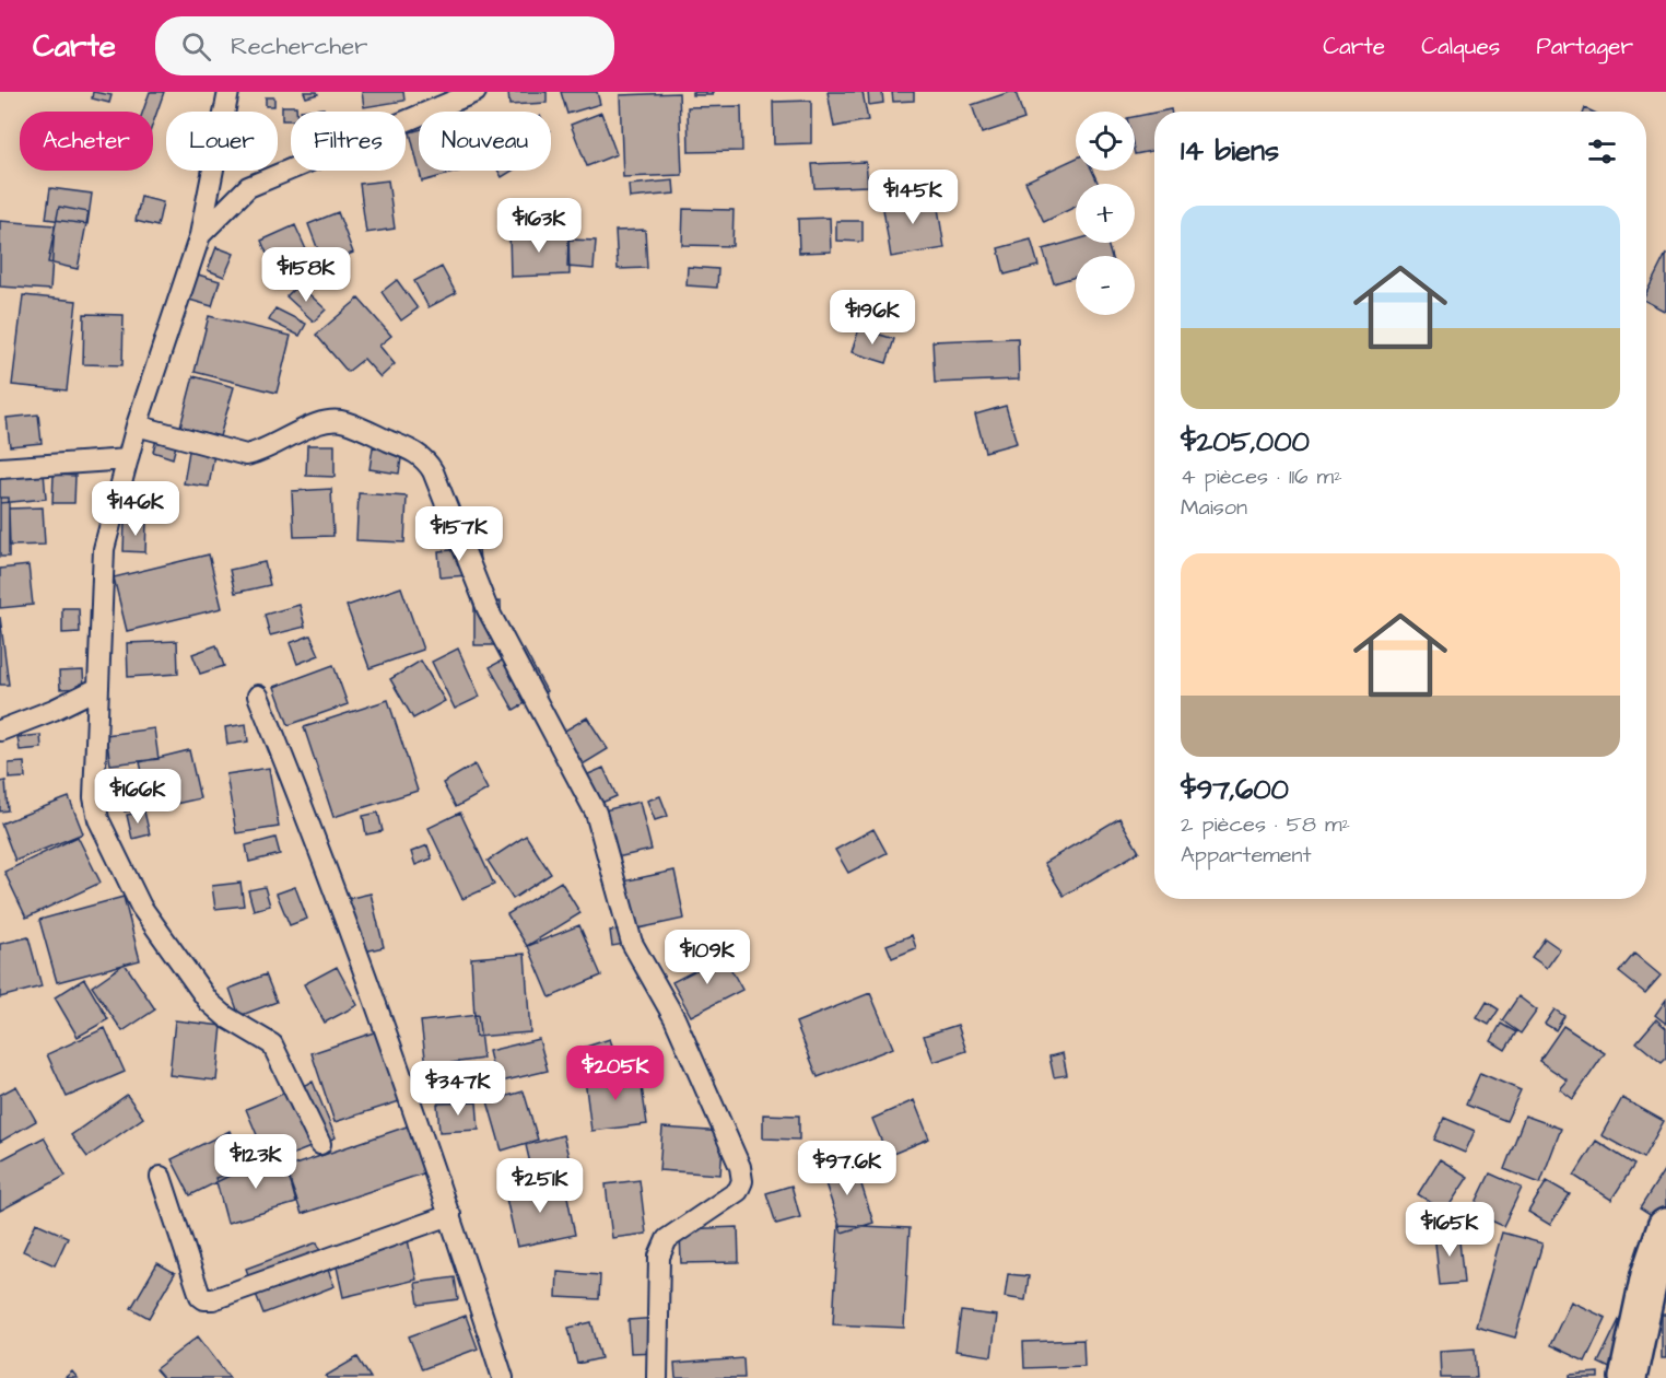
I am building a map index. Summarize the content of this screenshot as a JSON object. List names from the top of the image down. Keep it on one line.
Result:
{"page":{"header":"Carte","search":"Rechercher","nav":["Carte","Calques","Partager"],"map_buttons":["+","−"],"chip":["Acheter","Louer","Filtres","Nouveau"],"heading":"14 biens","price":["$145K","$163K","$158K","$196K","$146K","$157K","$166K","$109K","$205K","$347K","$123K","$97.6K","$251K","$165K"],"list":[{"name":"$205,000","note":"4 pièces · 116 m² · Maison"},{"name":"$97,600","note":"2 pièces · 58 m² · Appartement"}]}}
